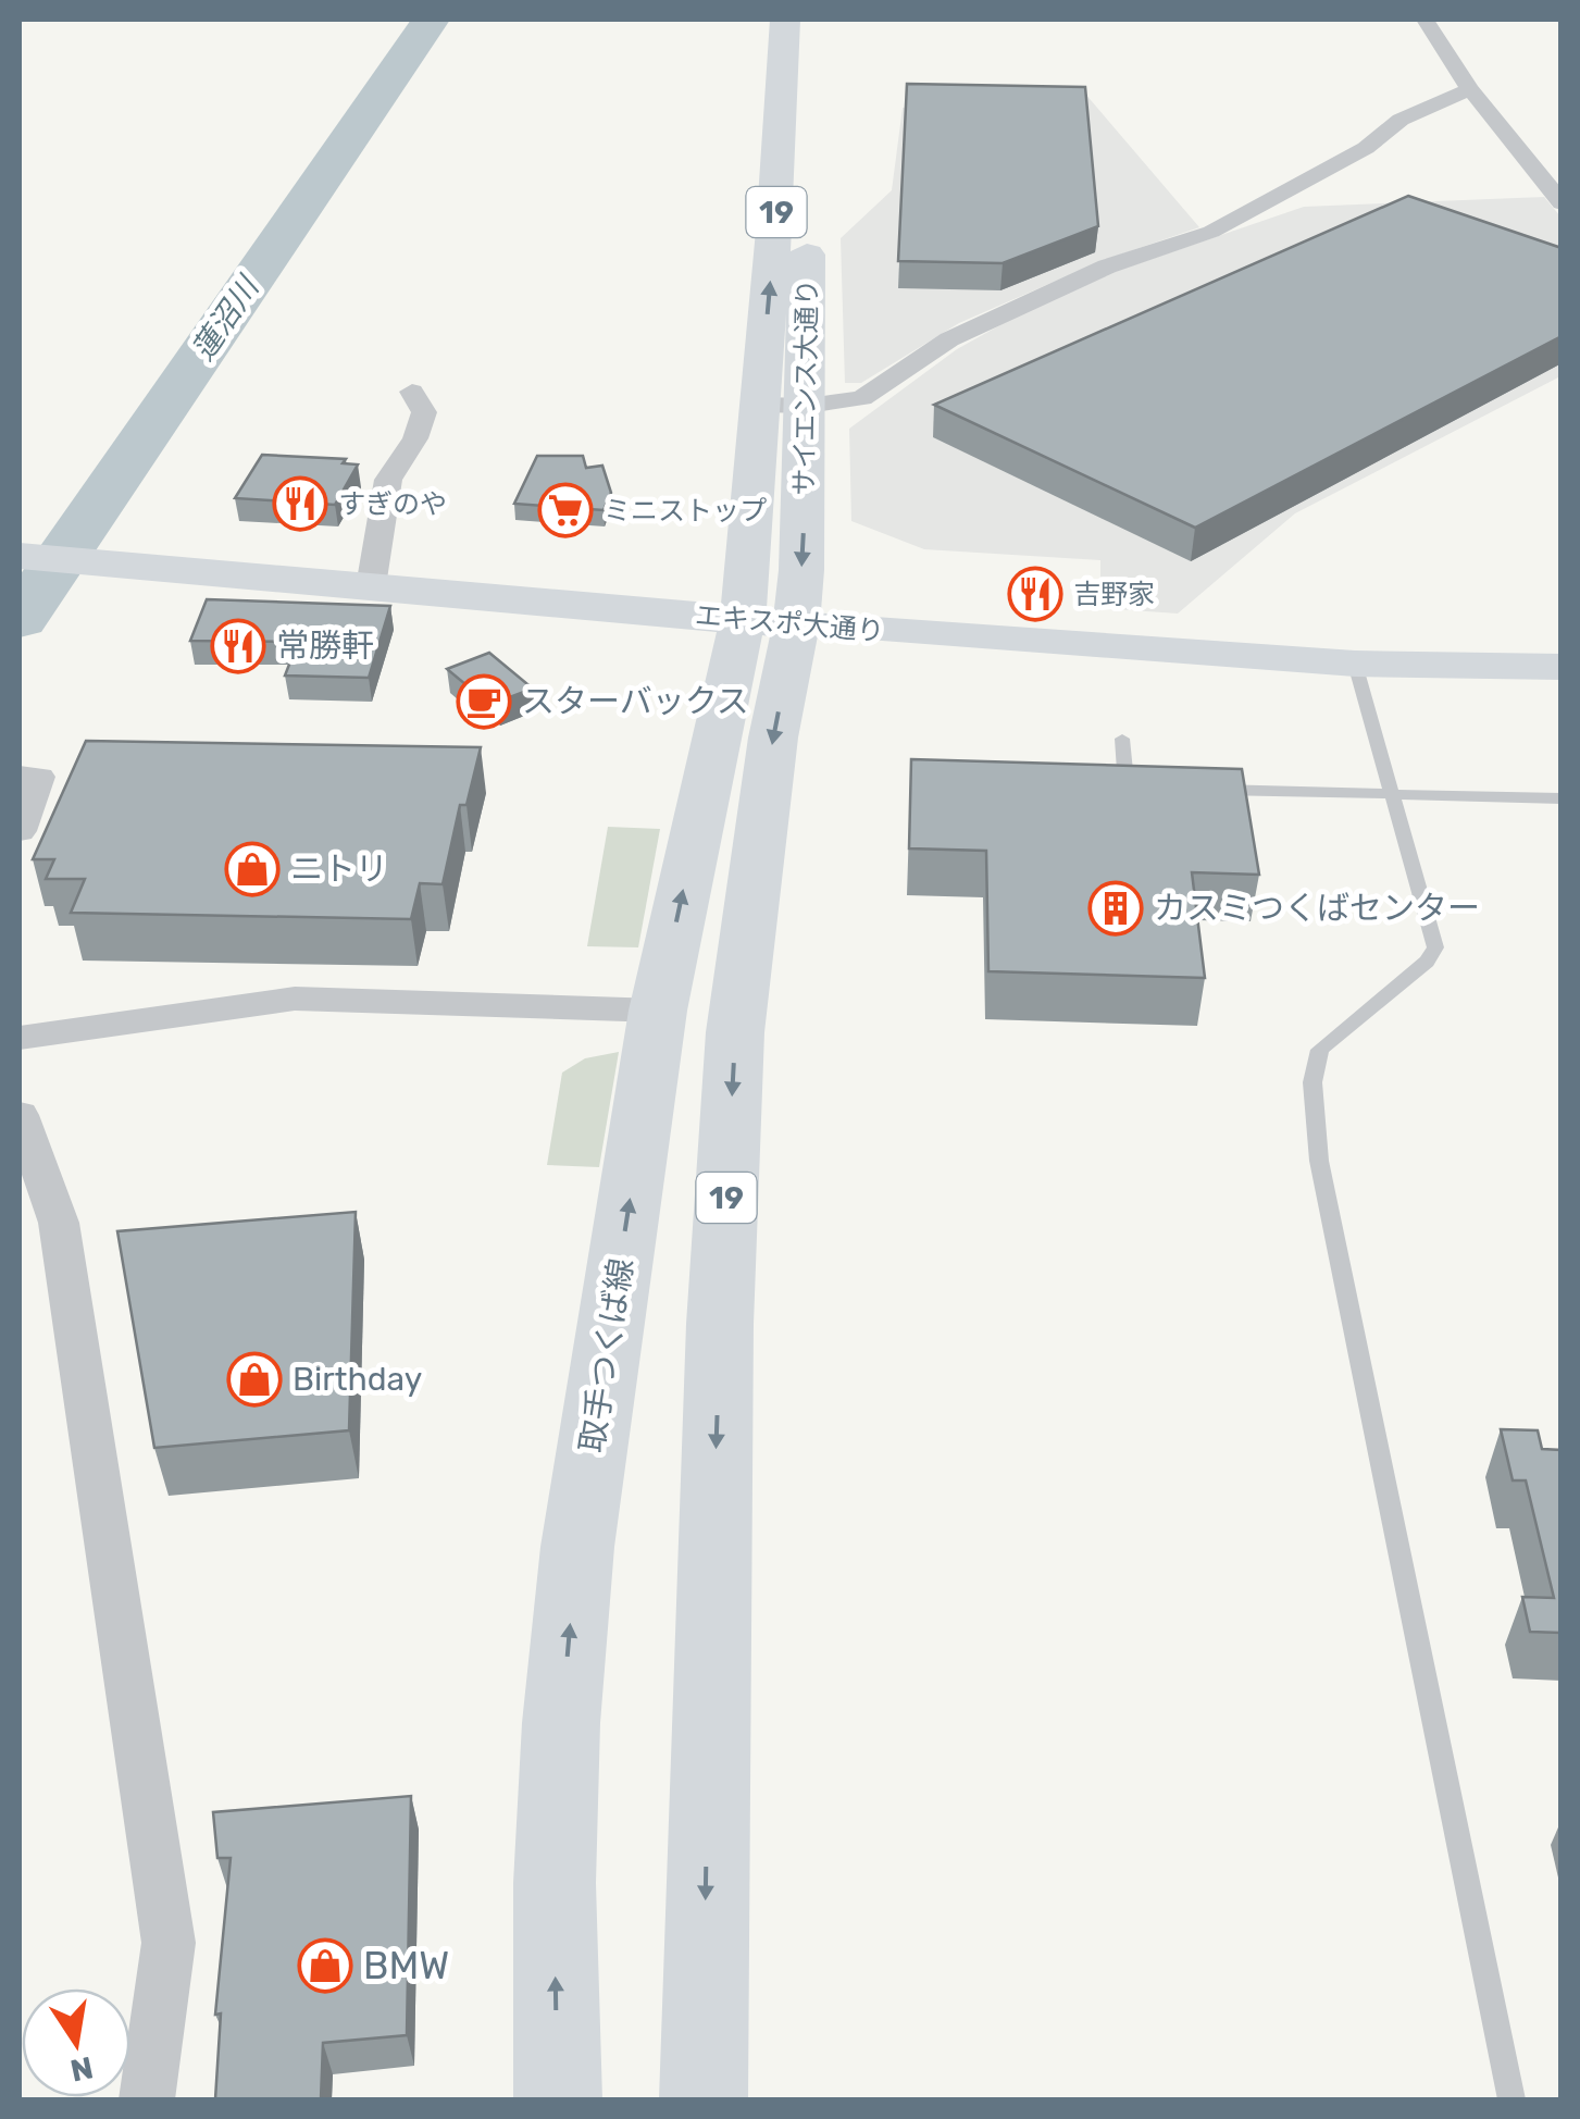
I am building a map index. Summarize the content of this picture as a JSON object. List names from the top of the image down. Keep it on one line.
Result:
{"streets":{"main road":["19","サイエンス大通り","エキスポ大通り","取手つくば線"]},"crossings":[["19","サイエンス大通り"],["19","エキスポ大通り"],["19","取手つくば線"],["サイエンス大通り","エキスポ大通り"],["サイエンス大通り","取手つくば線"],["エキスポ大通り","取手つくば線"]],"water":["蓮沼川"],"places":{"restaurant":["すぎのや","吉野家","常勝軒"],"supermarket":["ミニストップ"],"cafe":["スターバックス"],"shop":["ニトリ","Birthday","BMW"],"building":["カスミつくばセンター"]},"north":"bottom"}
